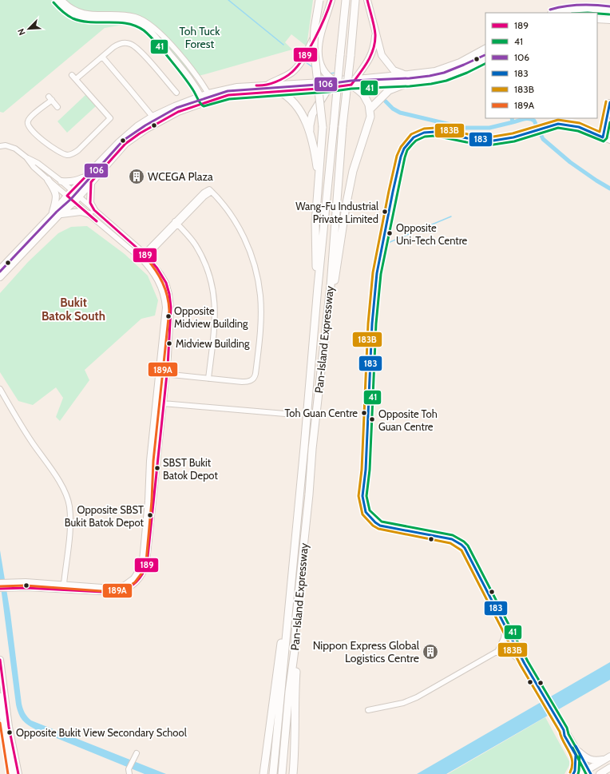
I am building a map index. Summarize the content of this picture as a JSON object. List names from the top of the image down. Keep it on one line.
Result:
{"streets":{"highway":["Pan-Island Expressway"]},"districts":["Bukit Batok South"],"parks":["Toh Tuck Forest"],"places":{"building":["WCEGA Plaza","Nippon Express Global Logistics Centre"],"other":["Wang-Fu Industrial Private Limited","Opposite Uni-Tech Centre","Opposite Midview Building","Midview Building","Toh Guan Centre","Opposite Toh Guan Centre","SBST Bukit Batok Depot","Opposite SBST Bukit Batok Depot","Opposite Bukit View Secondary School"]},"lines":["transit line 189","transit line 41","transit line 106","transit line 183B","transit line 183","transit line 189A"],"legend":["189","41","106","183","183B","189A"],"north":"bottom left"}
